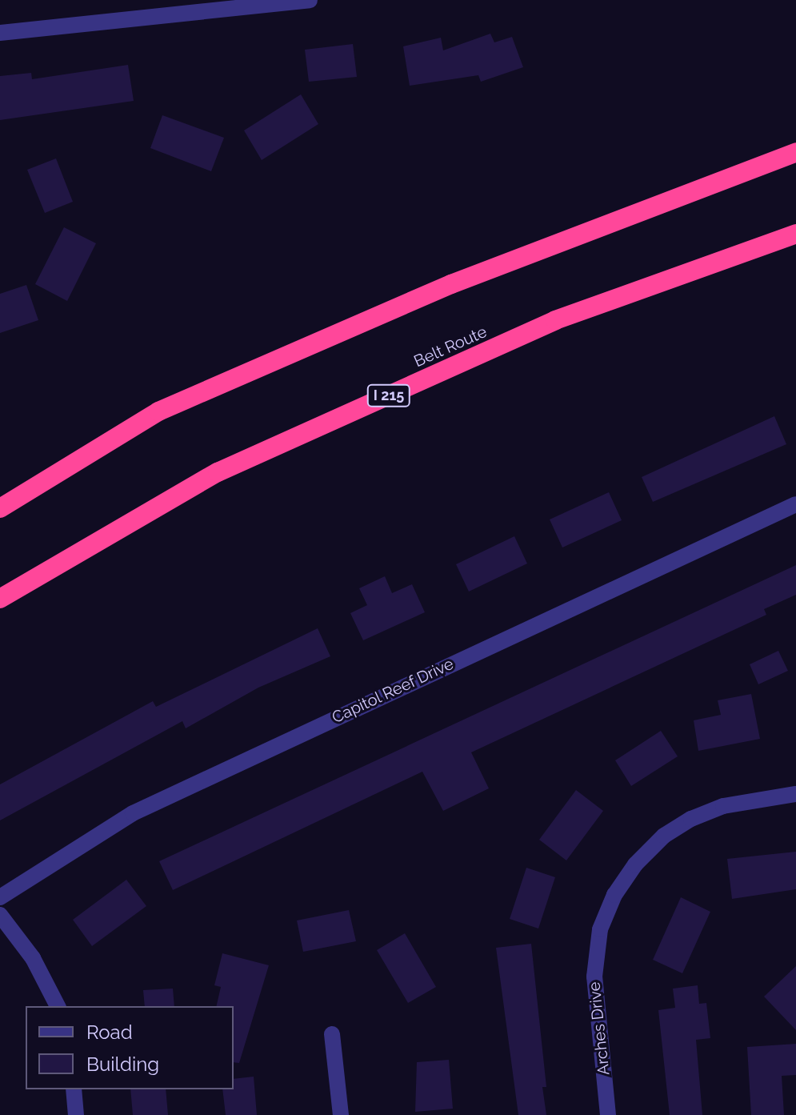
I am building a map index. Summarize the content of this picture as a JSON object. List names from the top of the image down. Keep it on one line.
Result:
{"streets":{"highway":["Belt Route","I 215"],"street":["Capitol Reef Drive","Arches Drive"]},"legend":["Road","Building"]}
